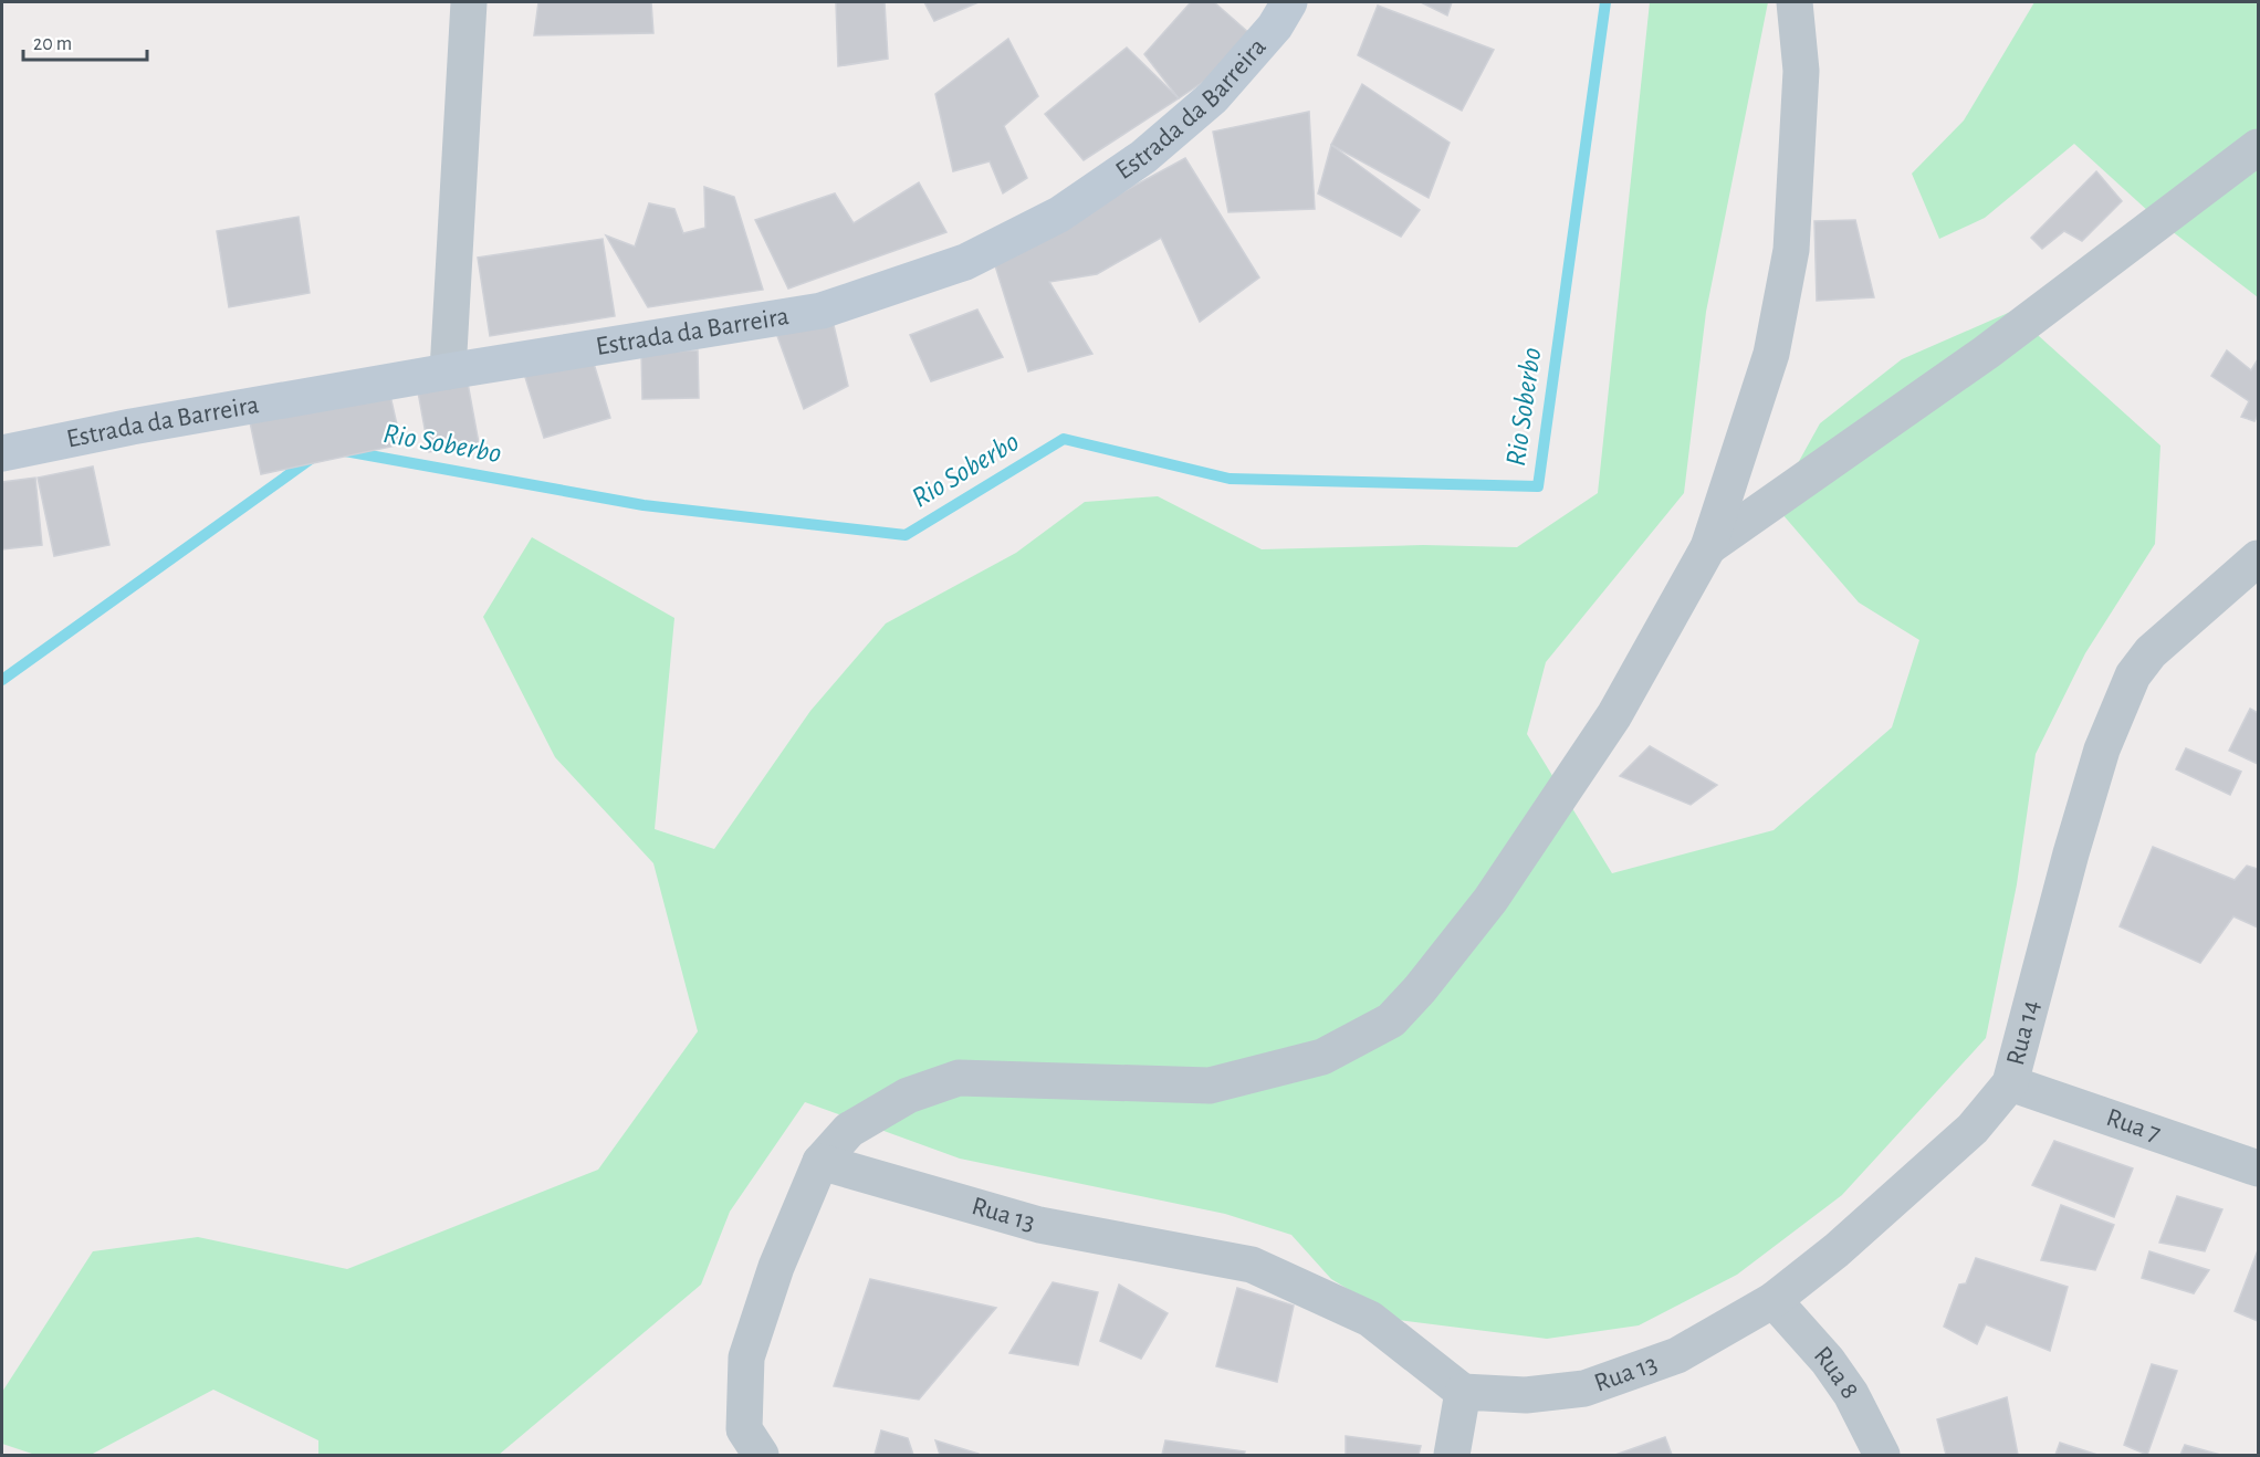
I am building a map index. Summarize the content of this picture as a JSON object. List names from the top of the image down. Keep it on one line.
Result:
{"streets":{"main road":["Estrada da Barreira"],"street":["Rua 14","Rua 7","Rua 13","Rua 8"]},"crossings":[["Rua 14","Rua 7"],["Rua 14","Rua 13"],["Rua 14","Rua 8"],["Rua 13","Rua 8"]],"water":["Rio Soberbo"],"scale_bar":"20 m"}
